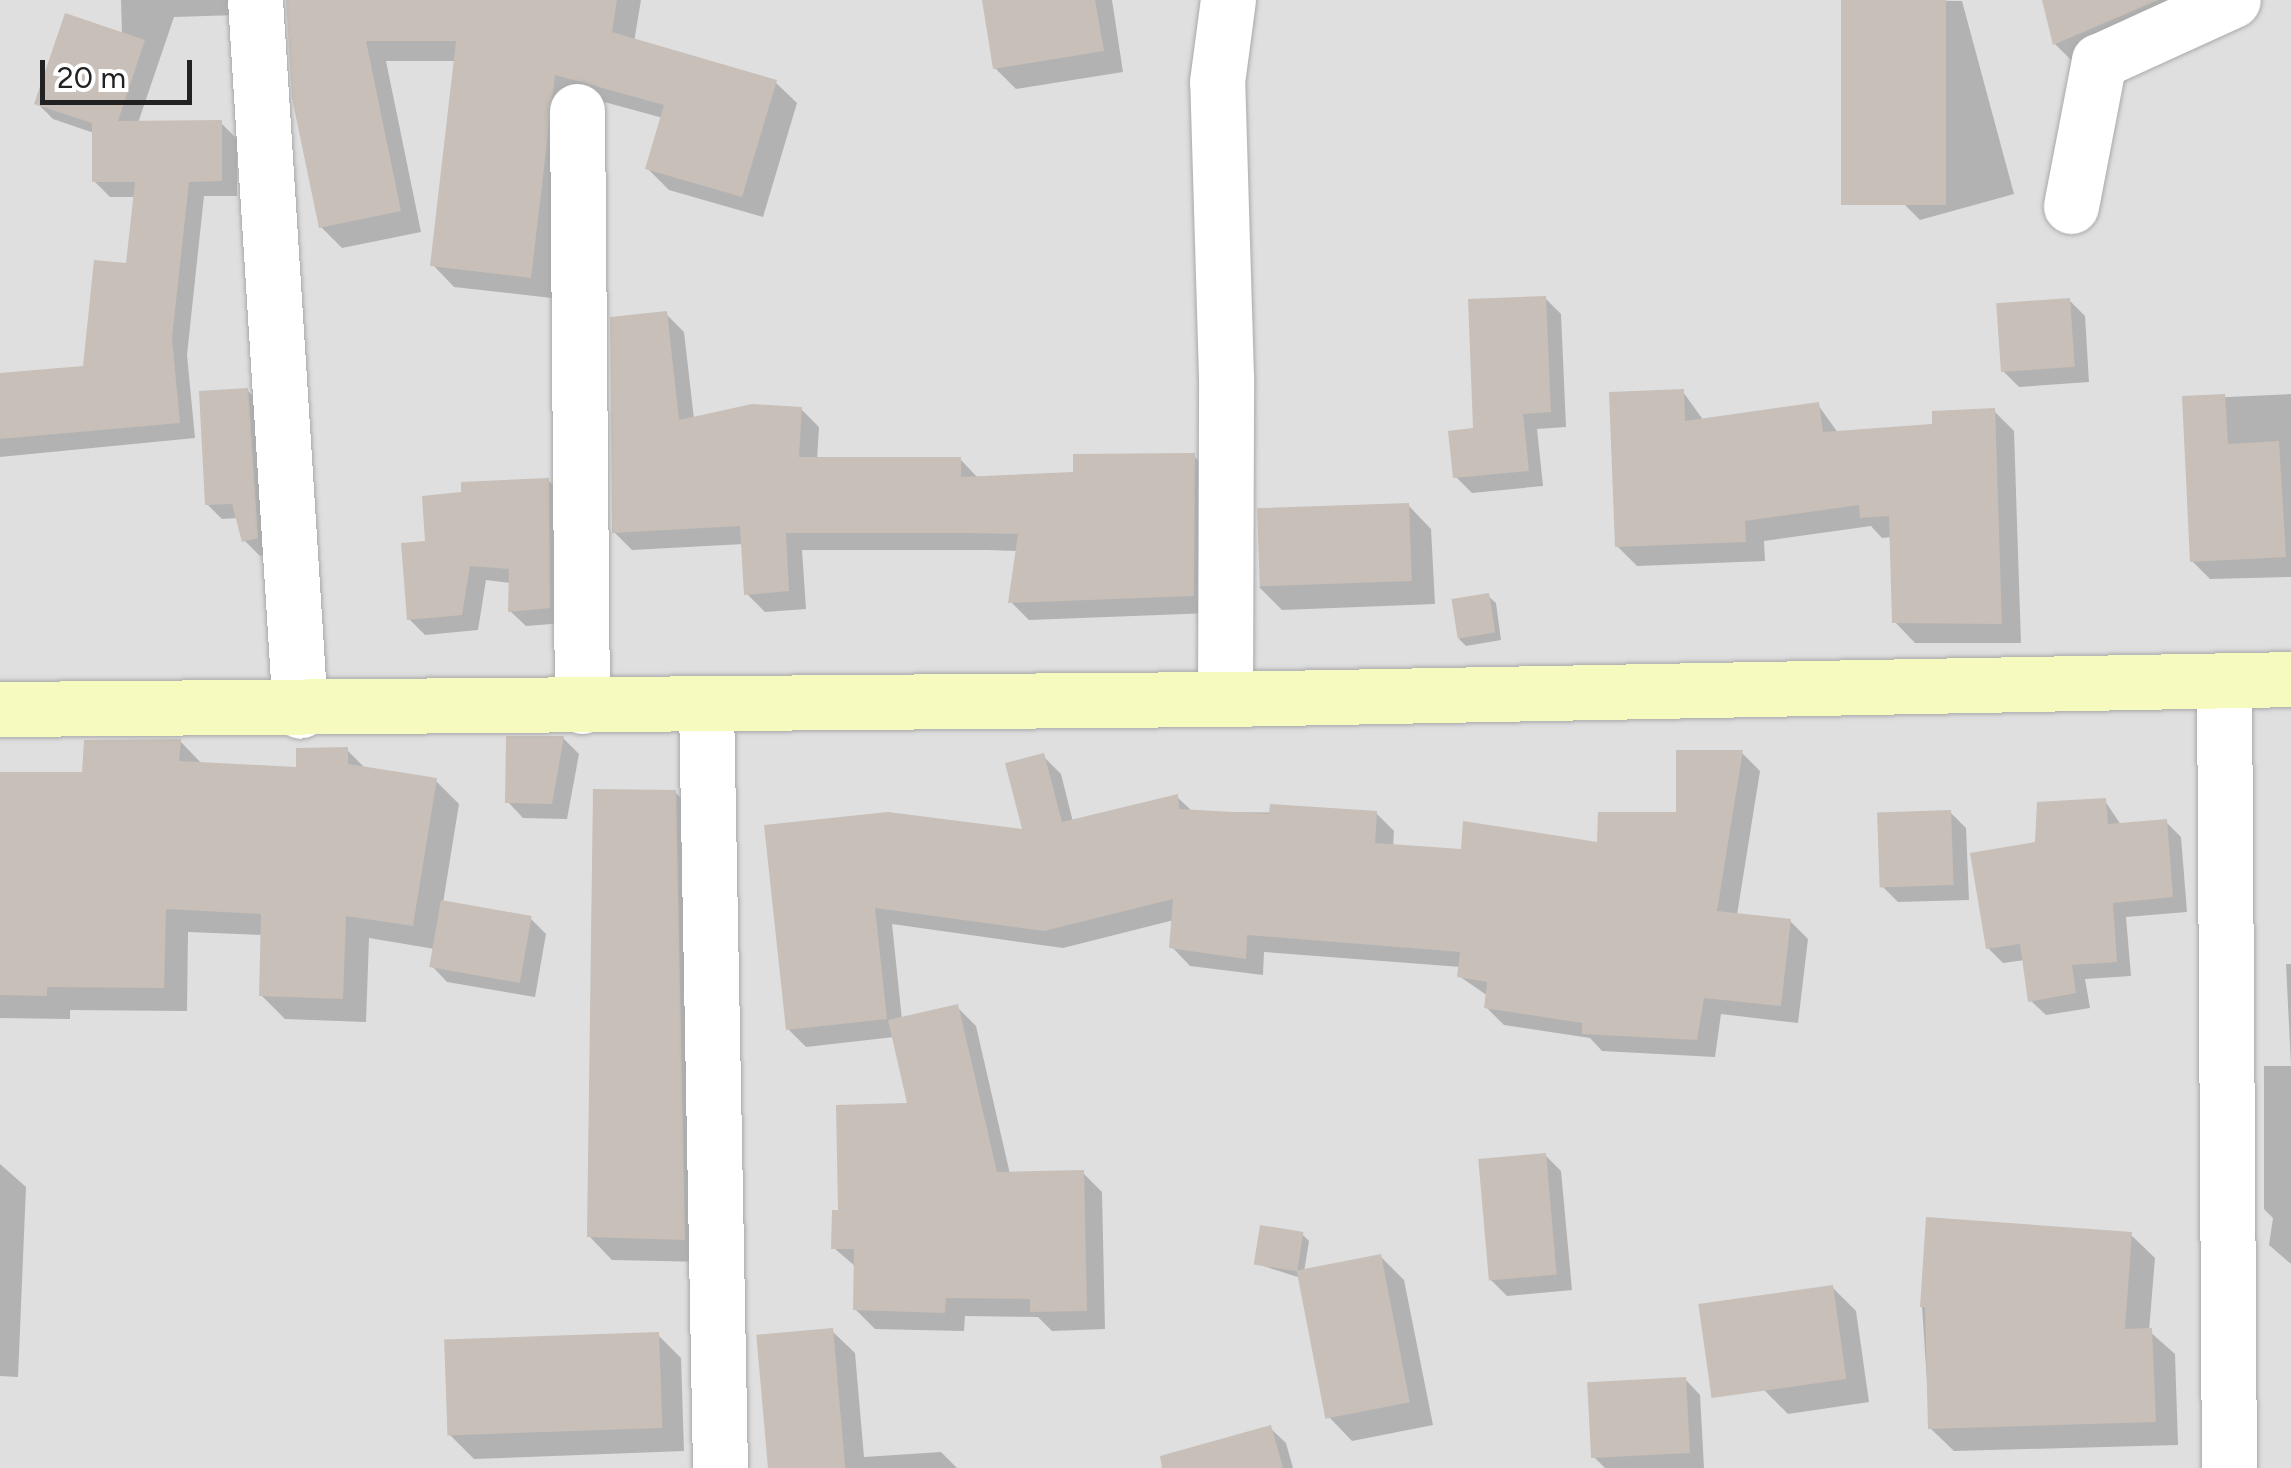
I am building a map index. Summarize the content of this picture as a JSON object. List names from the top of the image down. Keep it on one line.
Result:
{"scale_bar":"20 m"}
